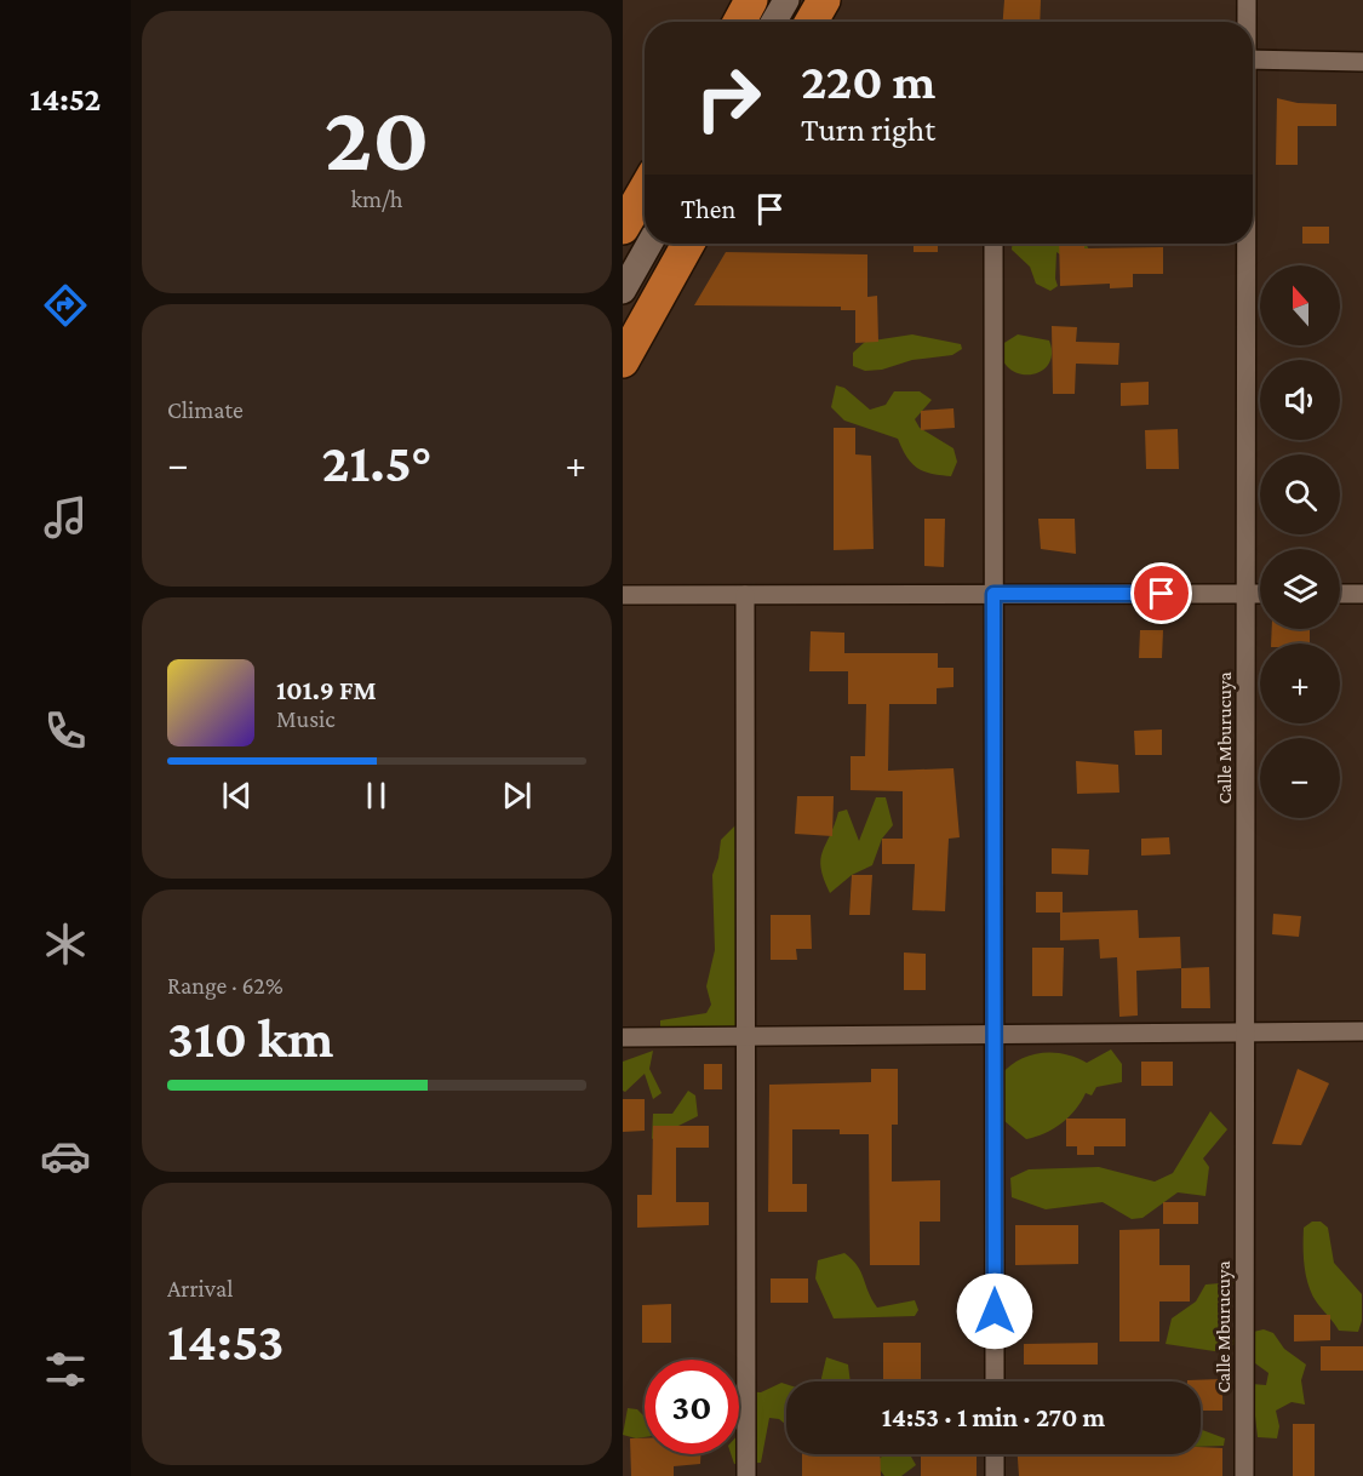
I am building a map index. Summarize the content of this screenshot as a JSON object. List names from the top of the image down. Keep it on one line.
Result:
{"streets":{"street":["Calle Mburucuya"]},"north":"top","page":{"tabs":"14:52","tile":[["20","km/h"],"Climate",["Range · 62%","310 km"],["Arrival","14:53"]],"turn":["220 m","Turn right"],"then":"Then","map_buttons":["+","−"],"heat":["−","21.5°","+"],"song":["101.9 FM","Music"],"limit":"30","trip":"14:53 · 1 min · 270 m"}}
